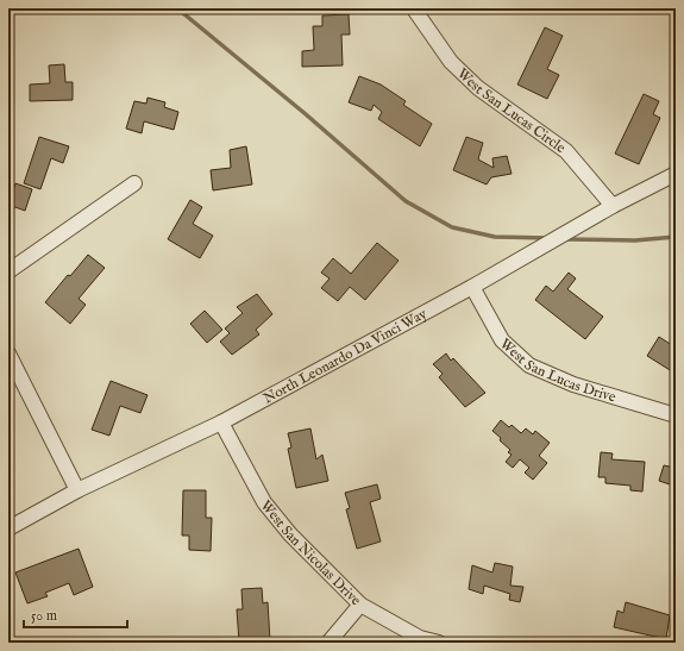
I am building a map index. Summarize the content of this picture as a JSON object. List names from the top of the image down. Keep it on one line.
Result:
{"streets":{"street":["West San Lucas Circle","North Leonardo Da Vinci Way","West San Lucas Drive","West San Nicolas Drive"]},"crossings":[["West San Lucas Circle","North Leonardo Da Vinci Way"],["North Leonardo Da Vinci Way","West San Lucas Drive"],["North Leonardo Da Vinci Way","West San Nicolas Drive"]],"scale_bar":"50 m"}
